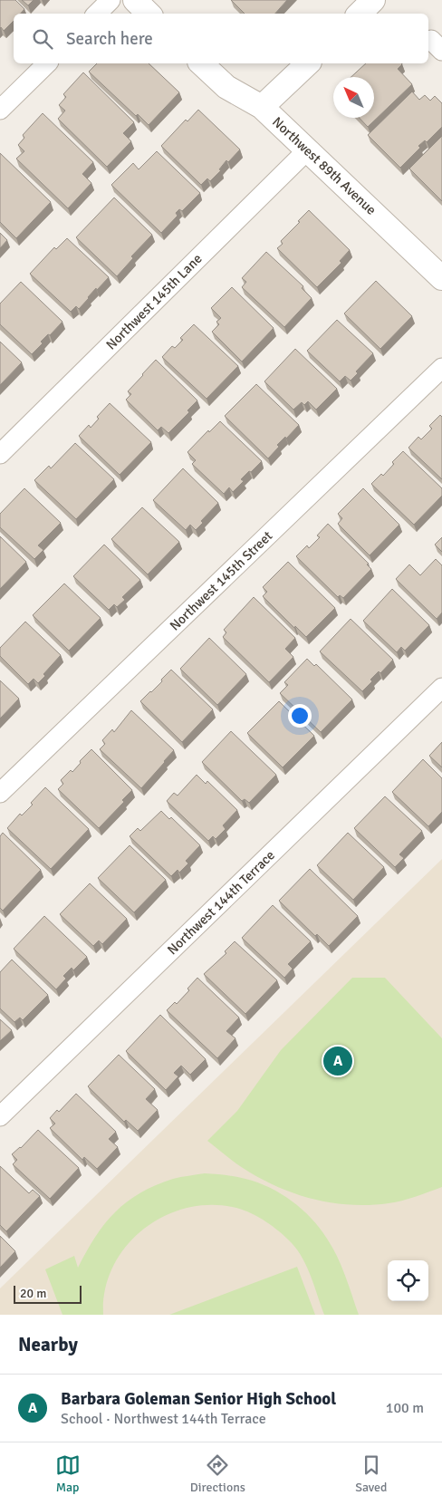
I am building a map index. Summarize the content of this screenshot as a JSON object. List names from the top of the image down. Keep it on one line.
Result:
{"streets":{"street":["Northwest 89th Avenue","Northwest 145th Lane","Northwest 145th Street","Northwest 144th Terrace"]},"crossings":[["Northwest 89th Avenue","Northwest 145th Lane"]],"scale_bar":"20 m","north":"top left","page":{"search":"Search here","pins":"A","scale":"20 m","heading":"Nearby","list":[{"mark":"A","name":"Barbara Goleman Senior High School","note":"School · Northwest 144th Terrace","value":"100 m"}],"nav":["Map","Directions","Saved"]}}
